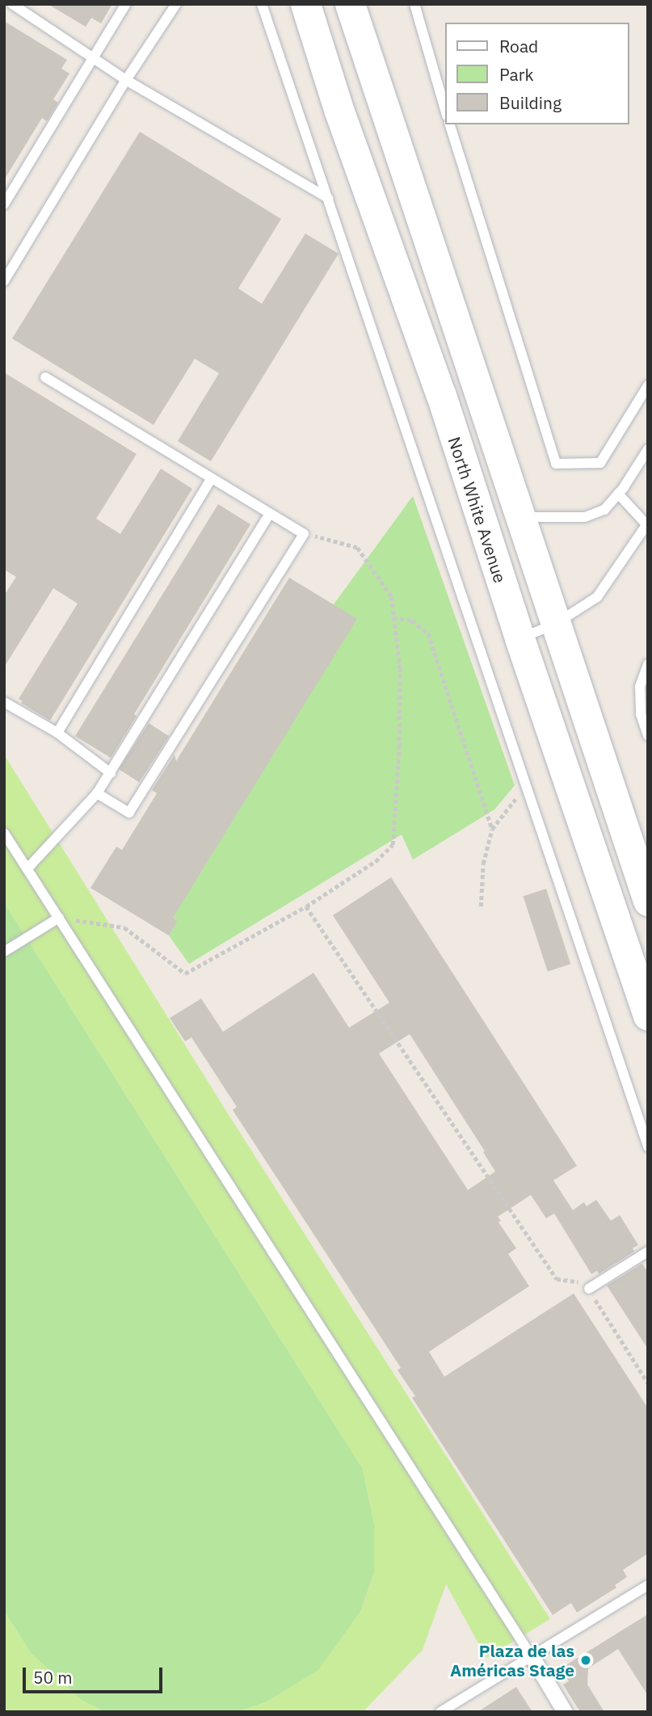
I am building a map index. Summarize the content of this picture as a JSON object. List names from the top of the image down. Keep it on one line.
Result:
{"streets":{"main road":["North White Avenue"]},"places":["Plaza de las Américas Stage"],"legend":["Road","Park","Building"],"scale_bar":"50 m"}
